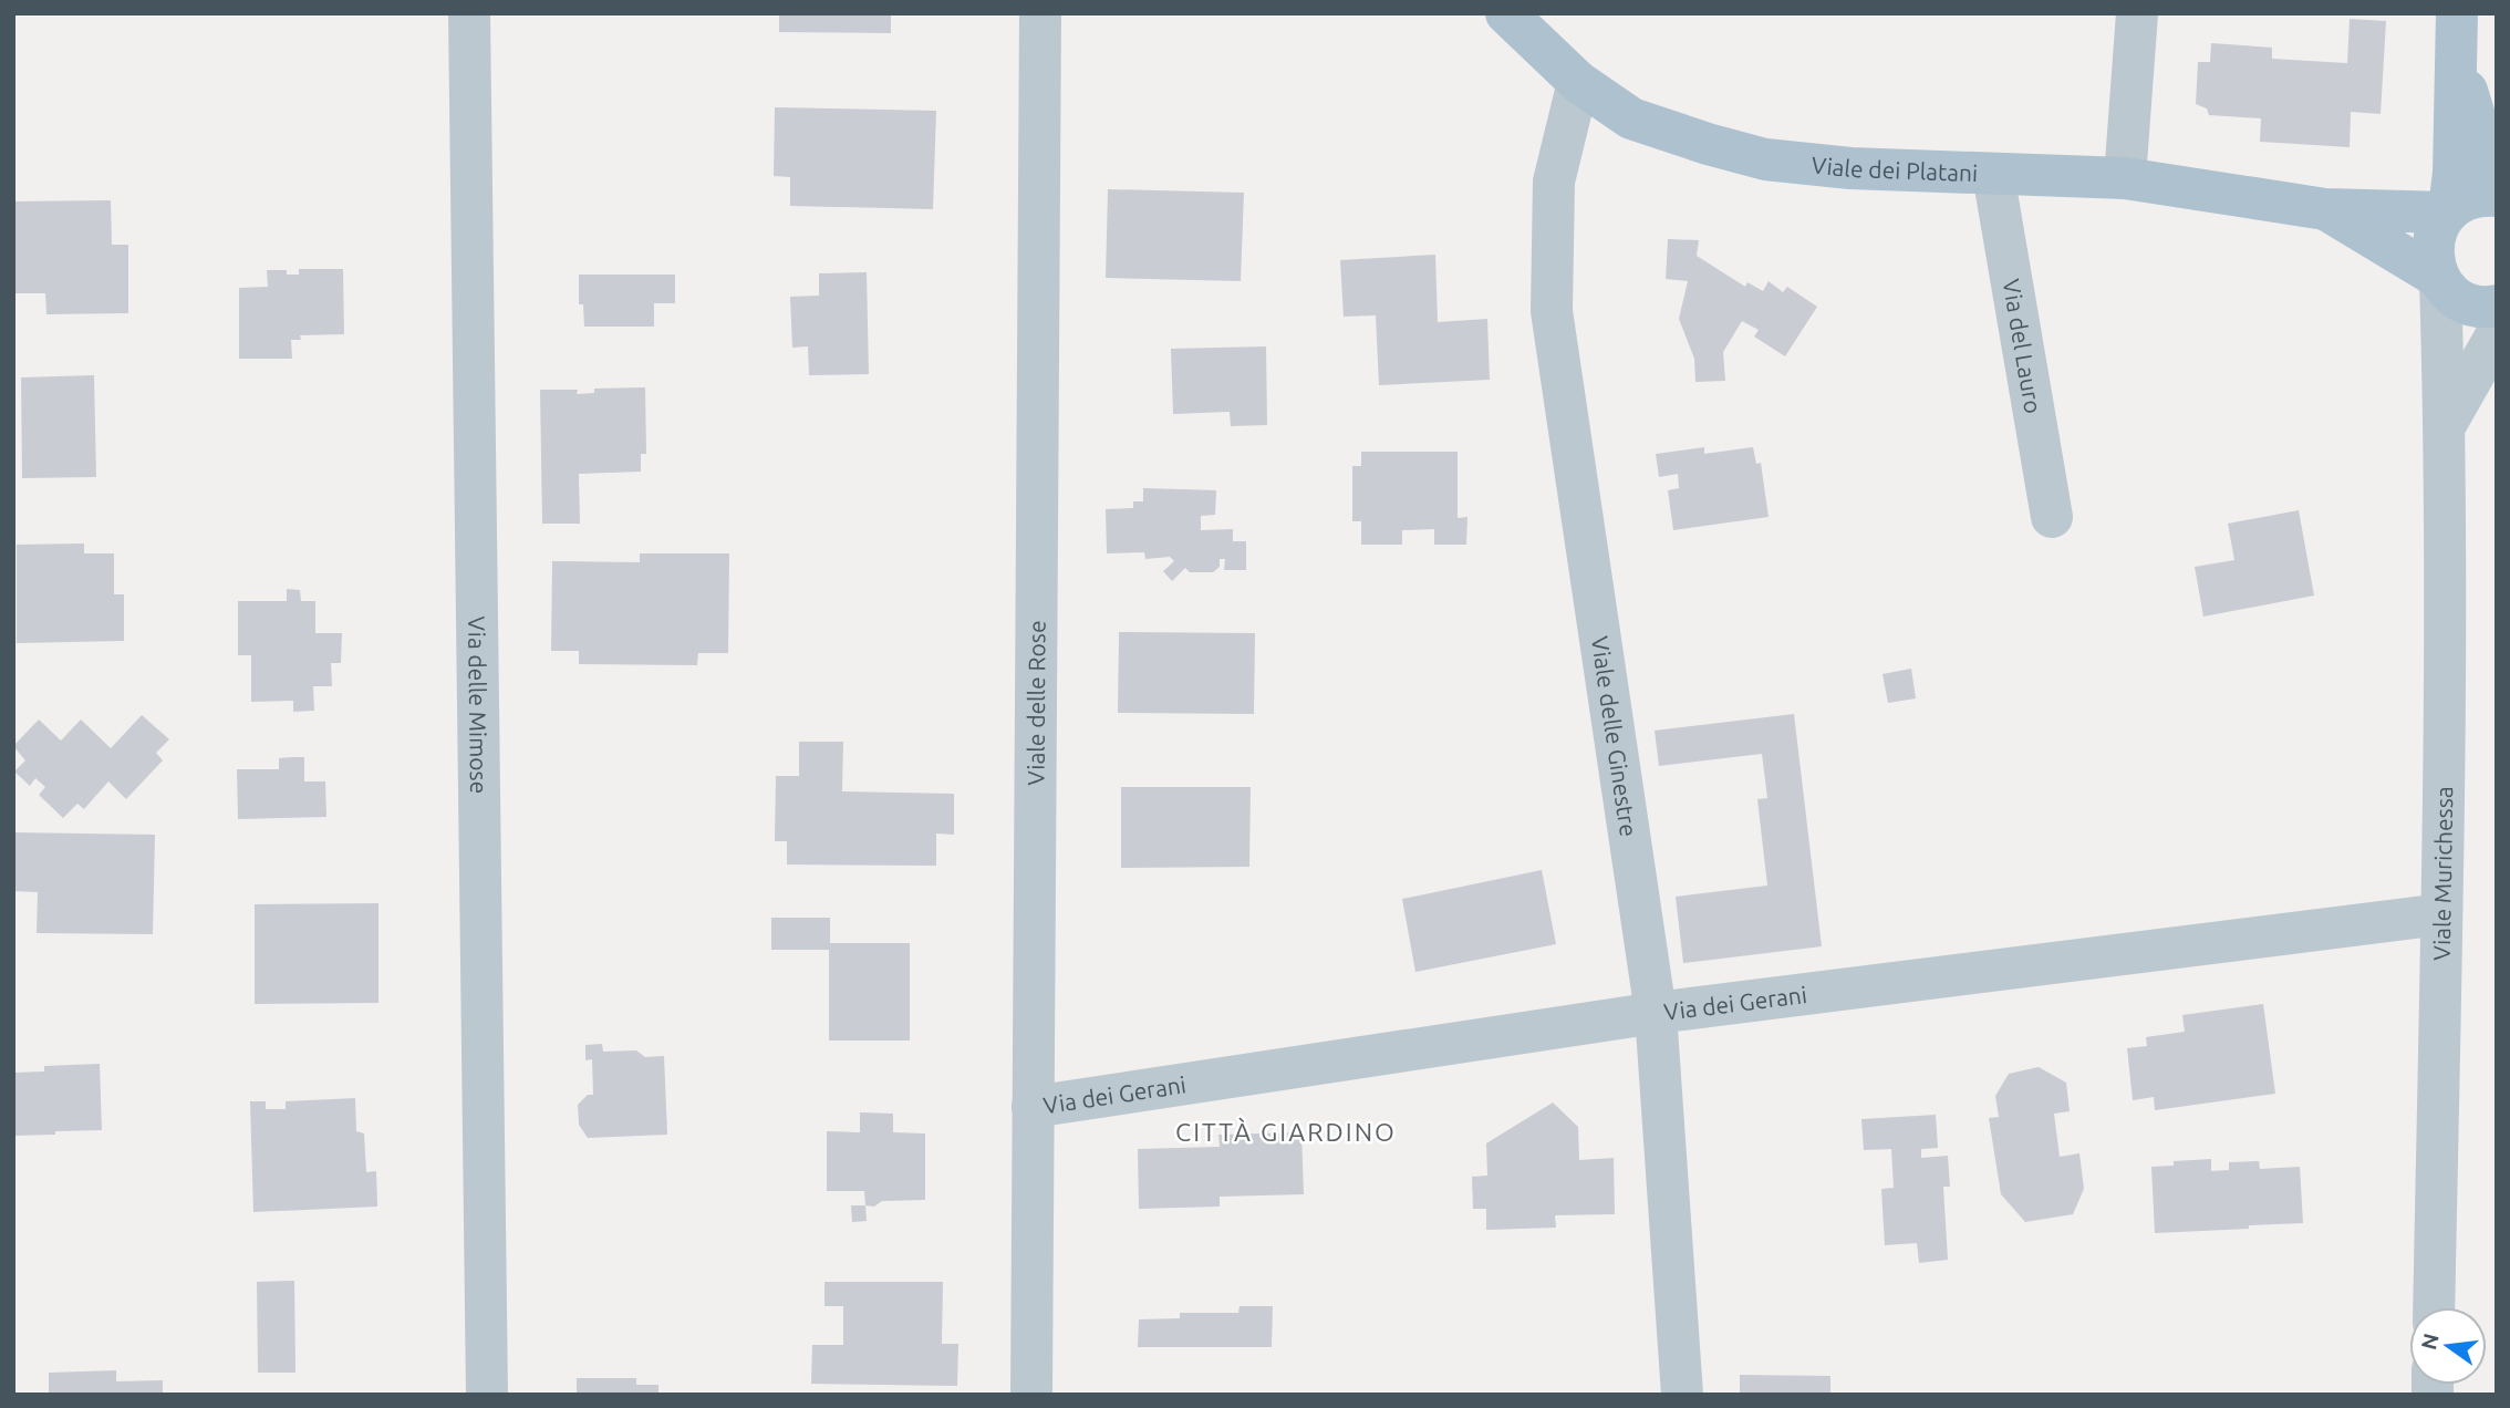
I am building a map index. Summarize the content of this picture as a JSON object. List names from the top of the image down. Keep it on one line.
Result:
{"streets":{"main road":["Viale dei Platani"],"street":["Via del Lauro","Via delle Mimose","Viale delle Rose","Viale delle Ginestre","Viale Murichessa","Via dei Gerani"]},"crossings":[["Viale dei Platani","Via del Lauro"],["Viale dei Platani","Viale delle Ginestre"],["Viale dei Platani","Viale Murichessa"],["Viale delle Rose","Via dei Gerani"],["Viale delle Ginestre","Via dei Gerani"],["Viale Murichessa","Via dei Gerani"]],"districts":["CITTÀ GIARDINO"],"north":"left"}
